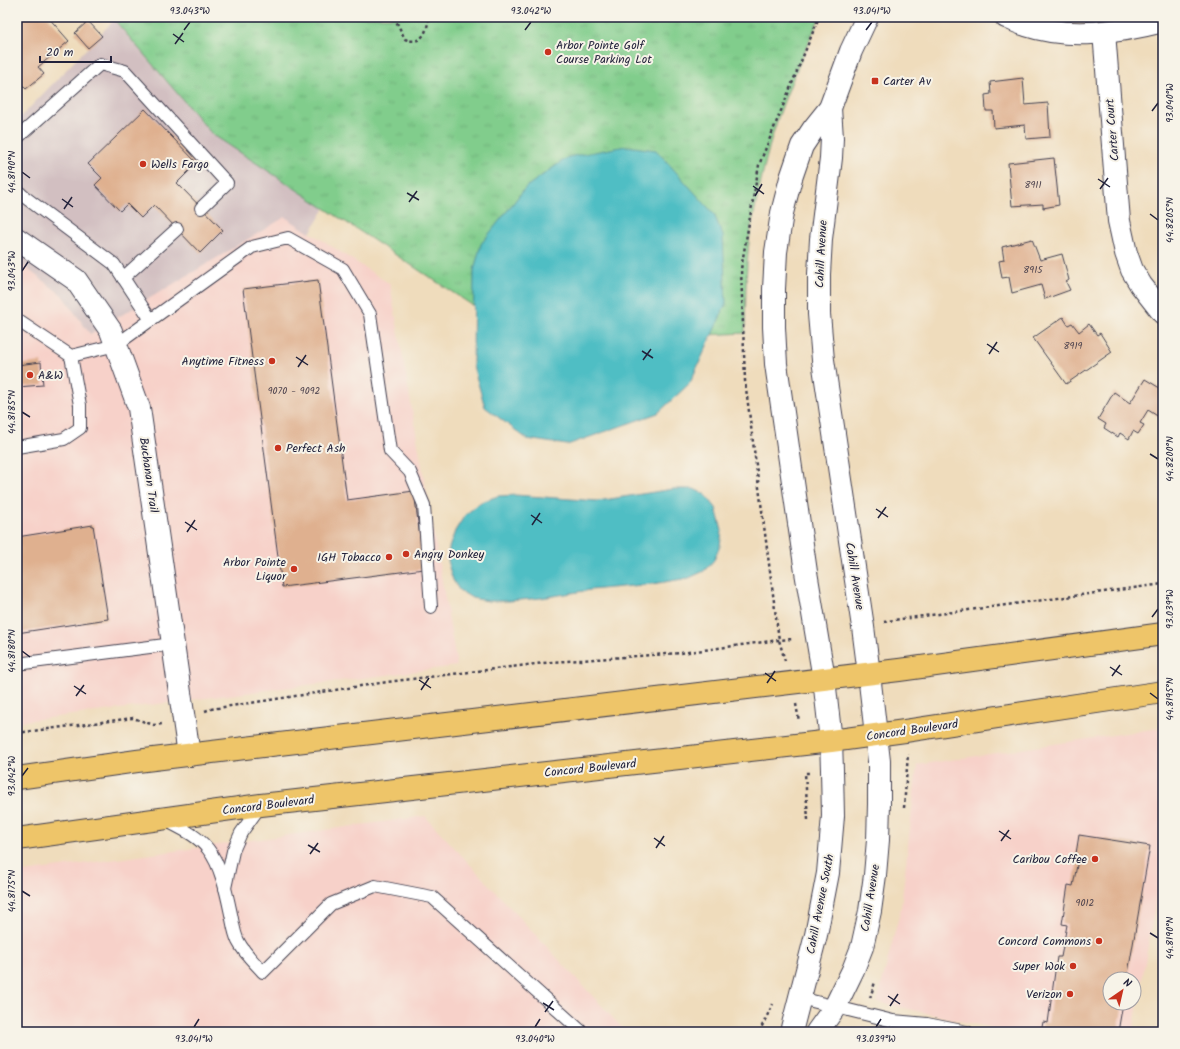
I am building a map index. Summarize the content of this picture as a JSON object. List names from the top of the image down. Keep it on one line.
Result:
{"streets":{"main road":["Concord Boulevard"],"street":["Carter Court","Cahill Avenue","Buchanan Trail","Cahill Avenue South"]},"crossings":[["Cahill Avenue","Concord Boulevard"],["Cahill Avenue","Cahill Avenue South"],["Concord Boulevard","Cahill Avenue South"]],"places":{"other":["Arbor Pointe Golf Course Parking Lot","Wells Fargo","Anytime Fitness","A&W","Perfect Ash","Angry Donkey","IGH Tobacco","Arbor Pointe Liquor","Caribou Coffee","Concord Commons","Super Wok","Verizon"],"transit":["Carter Av"]},"house_numbers":["8911","8915","8919","9070 - 9092","9012"],"scale_bar":"20 m","north":"top right","coordinates":["93.043°W","93.042°W","93.041°W","93.040°W","44.8190°N","44.8205°N","44.8185°N","44.8200°N","93.039°W","44.8180°N","44.8195°N","44.8175°N"]}
